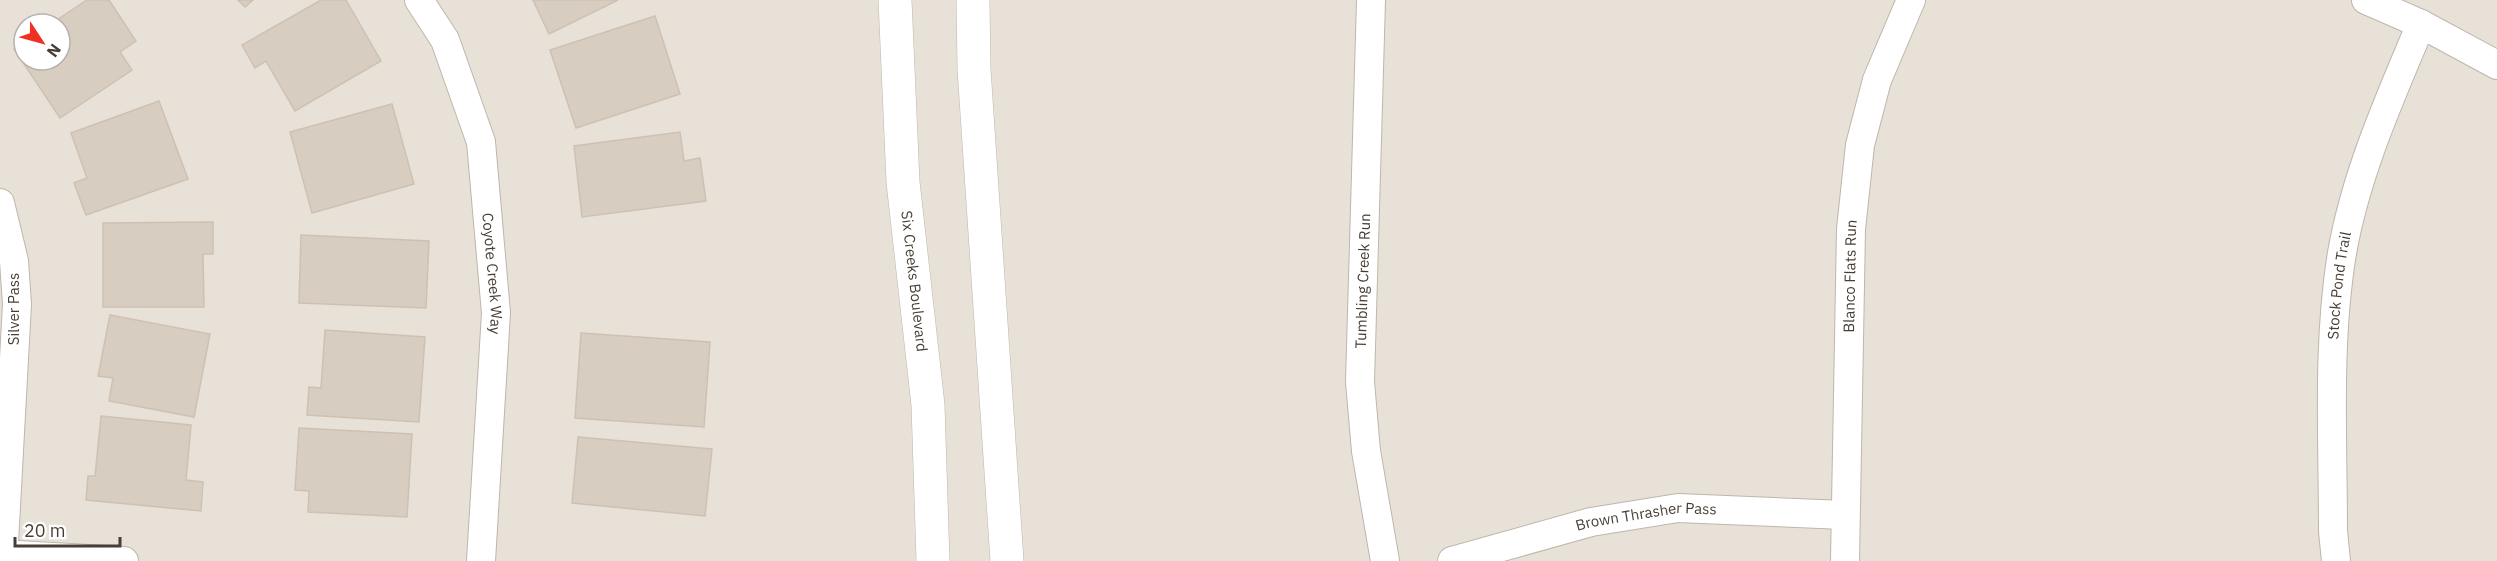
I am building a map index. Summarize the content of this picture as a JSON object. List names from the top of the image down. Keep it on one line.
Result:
{"streets":{"street":["Coyote Creek Way","Blanco Flats Run","Six Creeks Boulevard","Tumbling Creek Run","Stock Pond Trail","Silver Pass","Brown Thrasher Pass"]},"crossings":[["Blanco Flats Run","Brown Thrasher Pass"]],"scale_bar":"20 m","north":"bottom right"}
